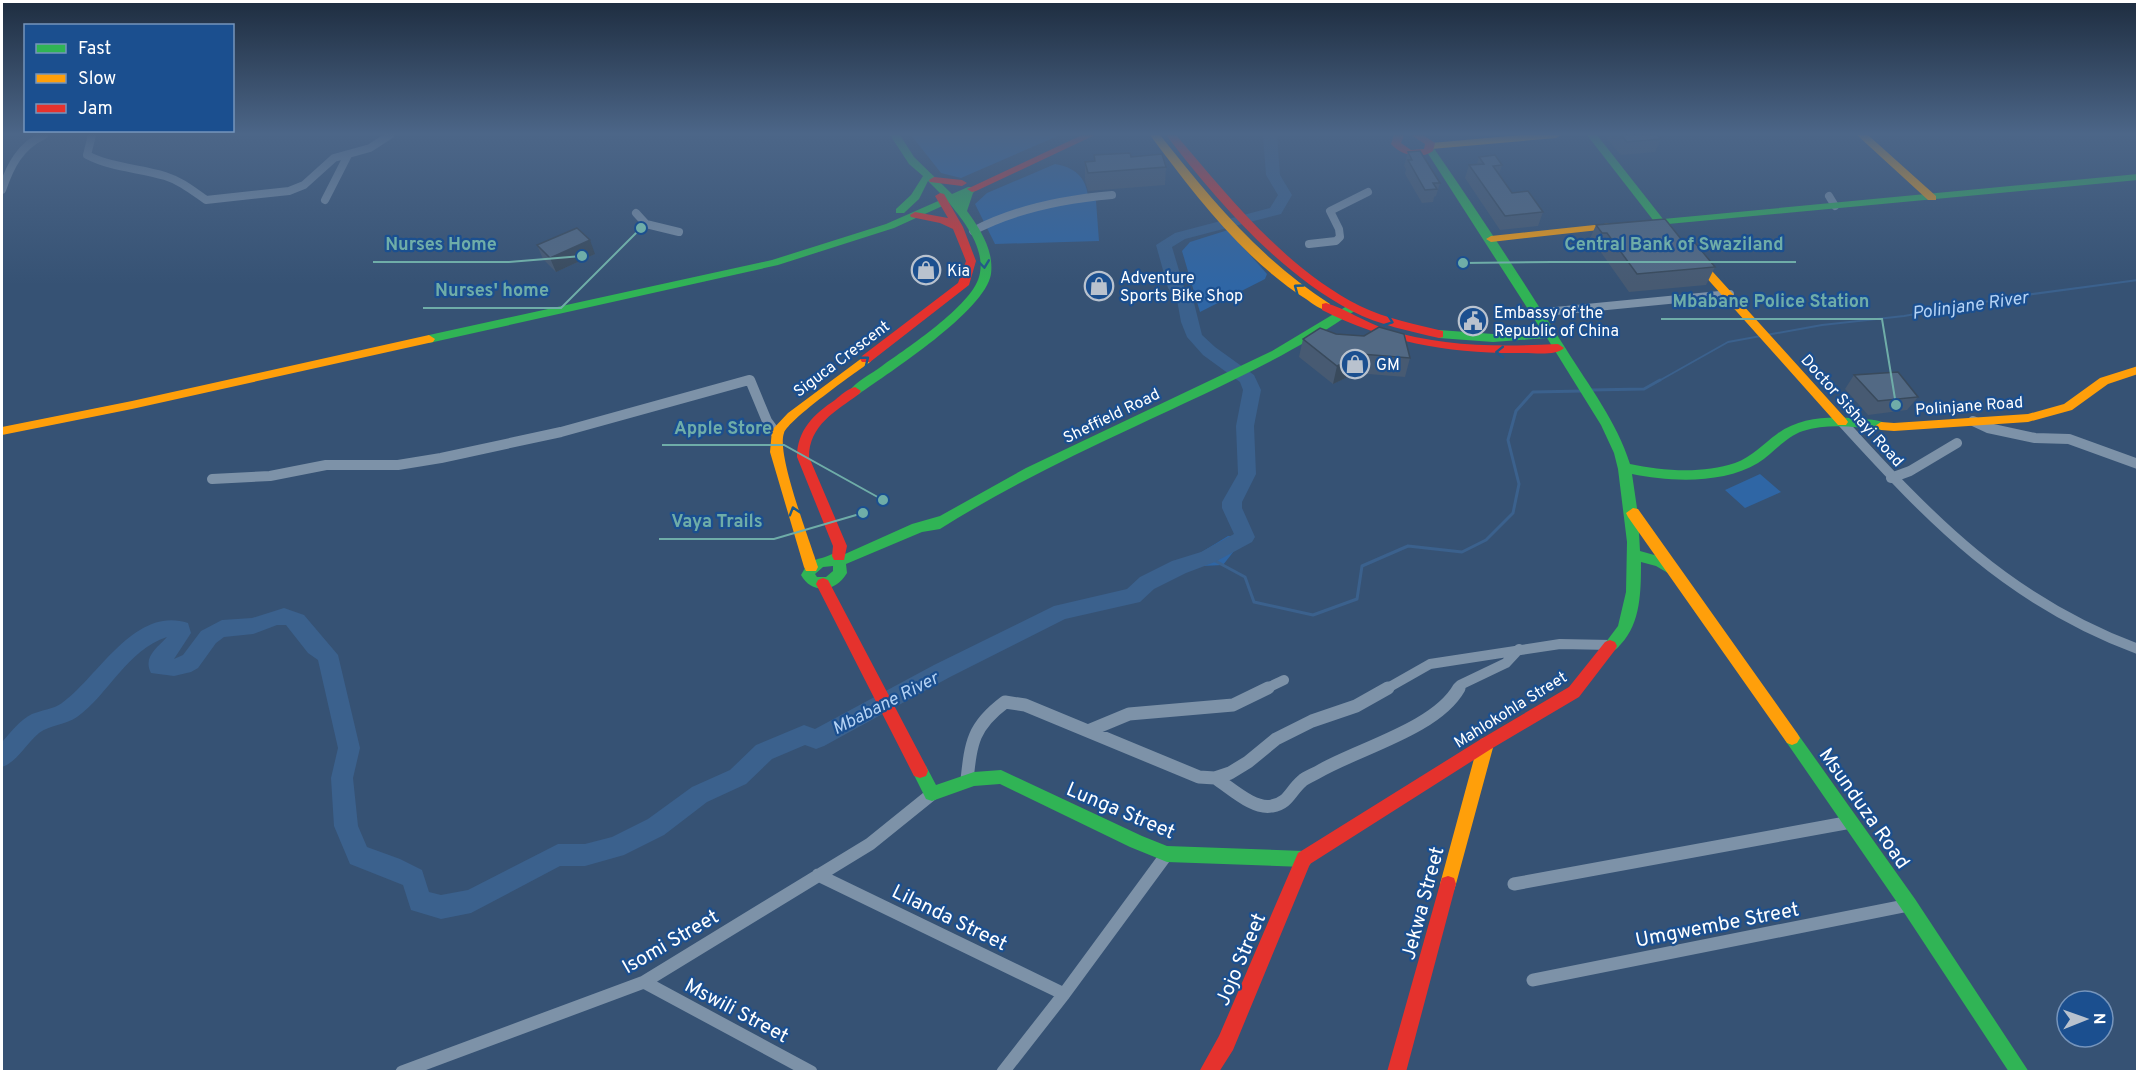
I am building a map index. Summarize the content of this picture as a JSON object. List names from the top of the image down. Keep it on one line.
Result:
{"streets":{"street":["Siguca Crescent","Polinjane Road","Doctor Sishayi Road","Sheffield Road","Mahlokohla Street","Msunduza Road","Lunga Street","Jekwa Street","Lilanda Street","Umgwembe Street","Isomi Street","Jojo Street","Mswili Street"]},"crossings":[["Polinjane Road","Doctor Sishayi Road"],["Polinjane Road","Mahlokohla Street"],["Mahlokohla Street","Msunduza Road"],["Mahlokohla Street","Lunga Street"],["Mahlokohla Street","Jekwa Street"],["Mahlokohla Street","Jojo Street"],["Msunduza Road","Umgwembe Street"],["Lunga Street","Isomi Street"],["Lunga Street","Jojo Street"],["Lilanda Street","Isomi Street"],["Isomi Street","Mswili Street"]],"water":["Polinjane River","Mbabane River"],"places":{"other":["Nurses' home","Nurses Home","Central Bank of Swaziland","Mbabane Police Station","Apple Store","Vaya Trails"],"shop":["Kia","Adventure Sports Bike Shop","GM"],"public building":["Embassy of the Republic of China"]},"legend":["Fast","Slow","Jam"],"north":"right"}
